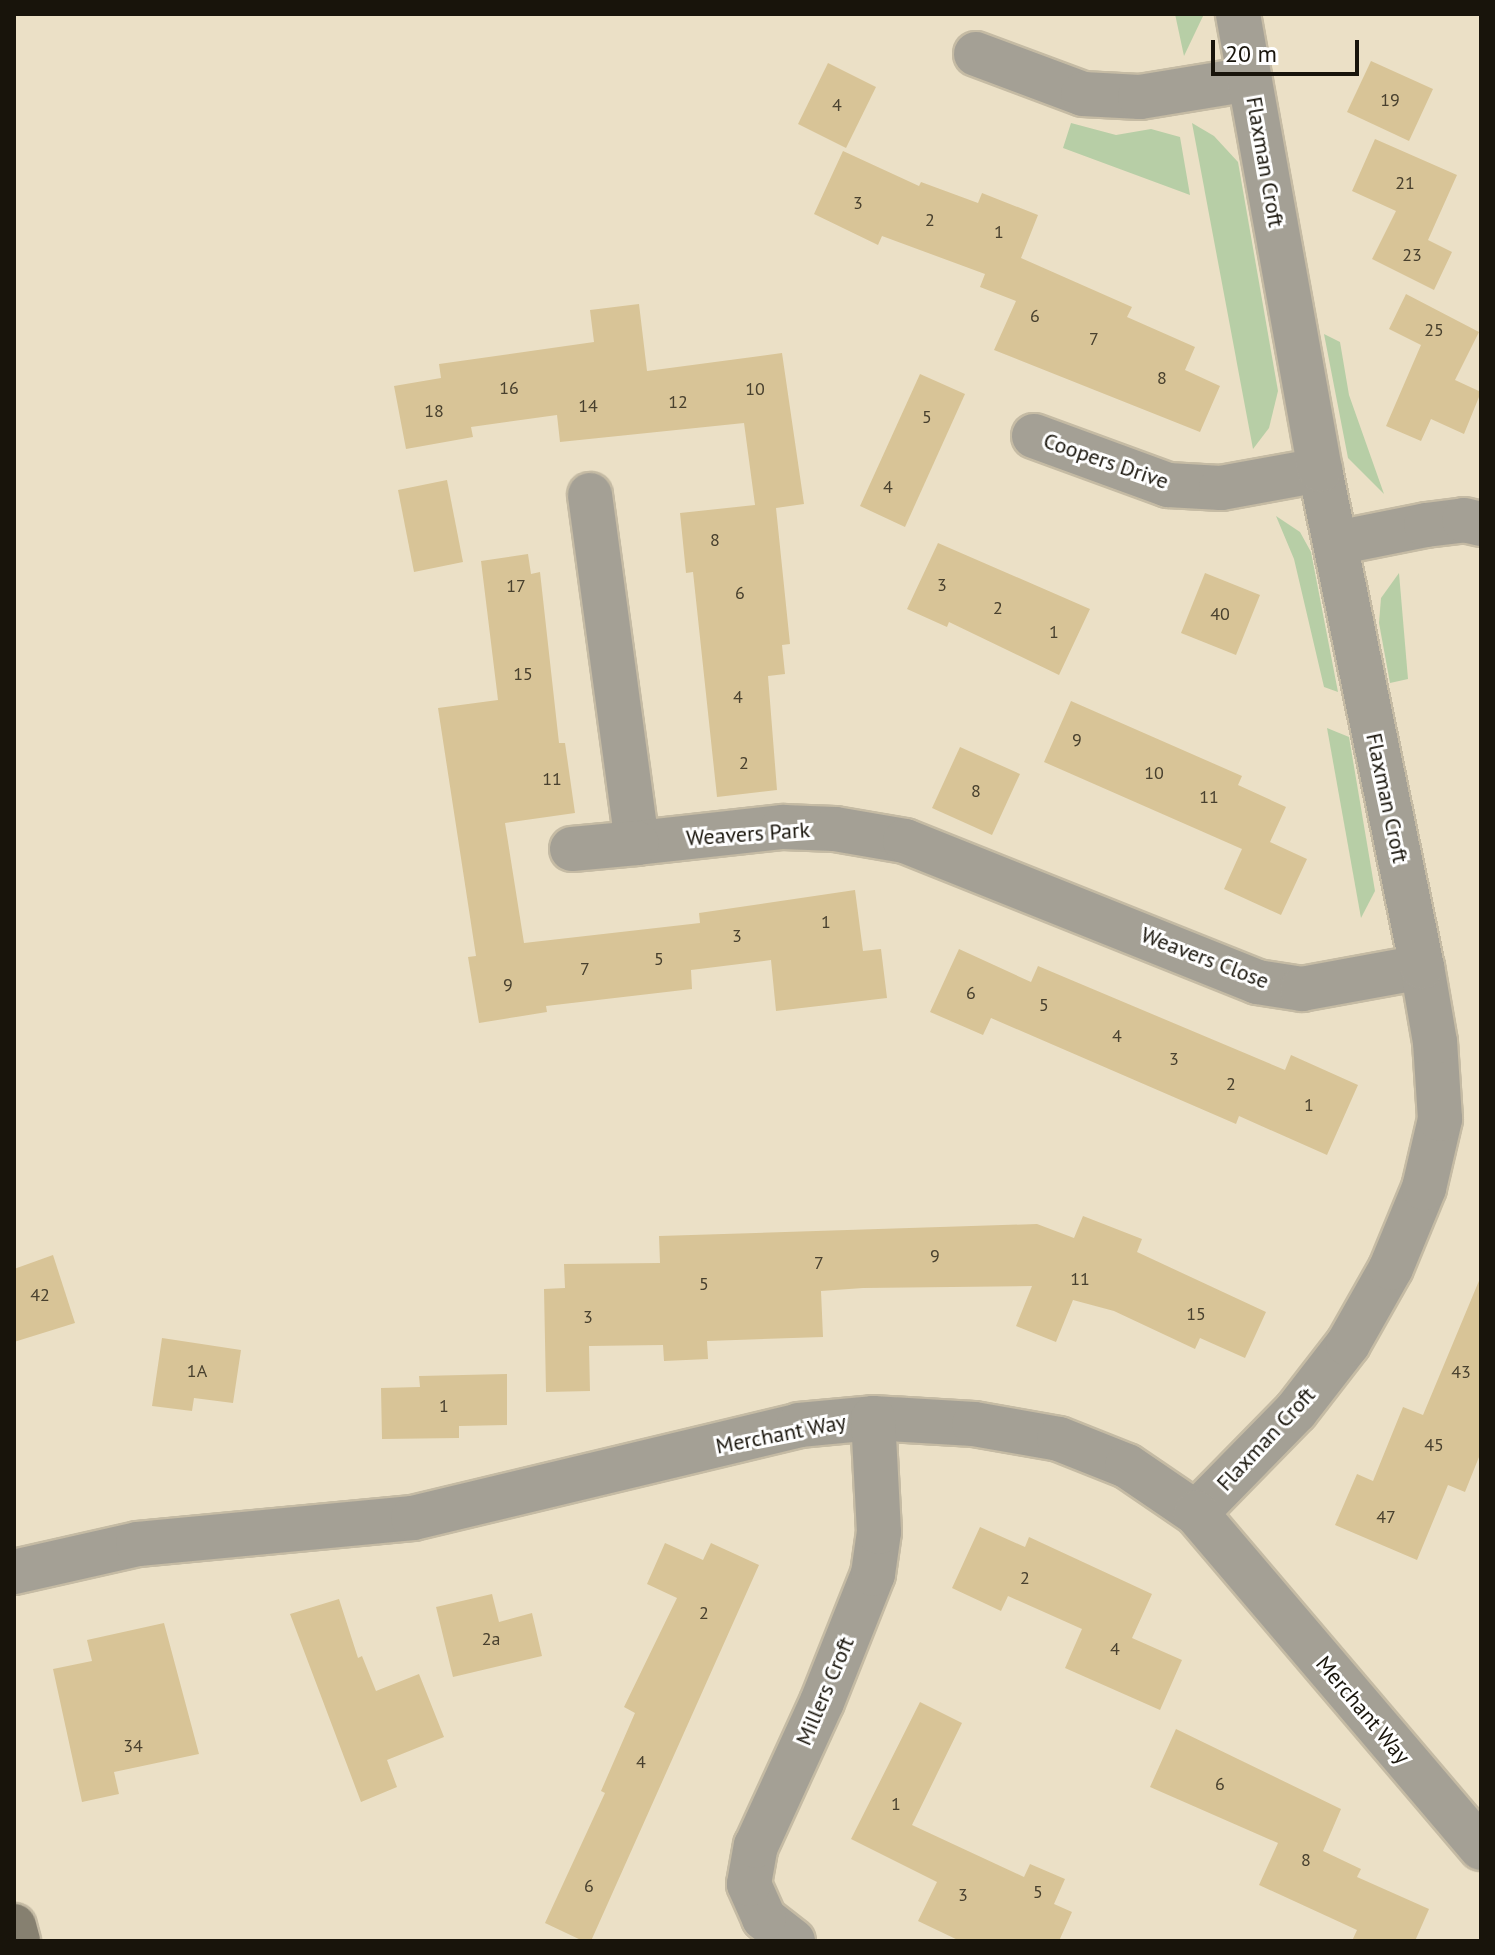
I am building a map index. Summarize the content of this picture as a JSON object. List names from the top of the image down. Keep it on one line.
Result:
{"streets":{"street":["Flaxman Croft","Coopers Drive","Weavers Park","Weavers Close","Merchant Way","Millers Croft"]},"crossings":[["Flaxman Croft","Coopers Drive"],["Flaxman Croft","Weavers Close"],["Flaxman Croft","Merchant Way"],["Weavers Park","Weavers Close"],["Merchant Way","Millers Croft"]],"house_numbers":["19","4","21","3","2","1","23","6","25","7","8","16","10","12","14","18","5","4","8","3","17","6","2","40","1","15","4","9","2","10","11","8","11","1","3","5","7","9","6","5","4","3","2","1","9","7","11","5","42","15","3","1A","43","1","45","47","2","2","2a","4","34","4","6","1","8","6","5","3"],"scale_bar":"20 m"}
